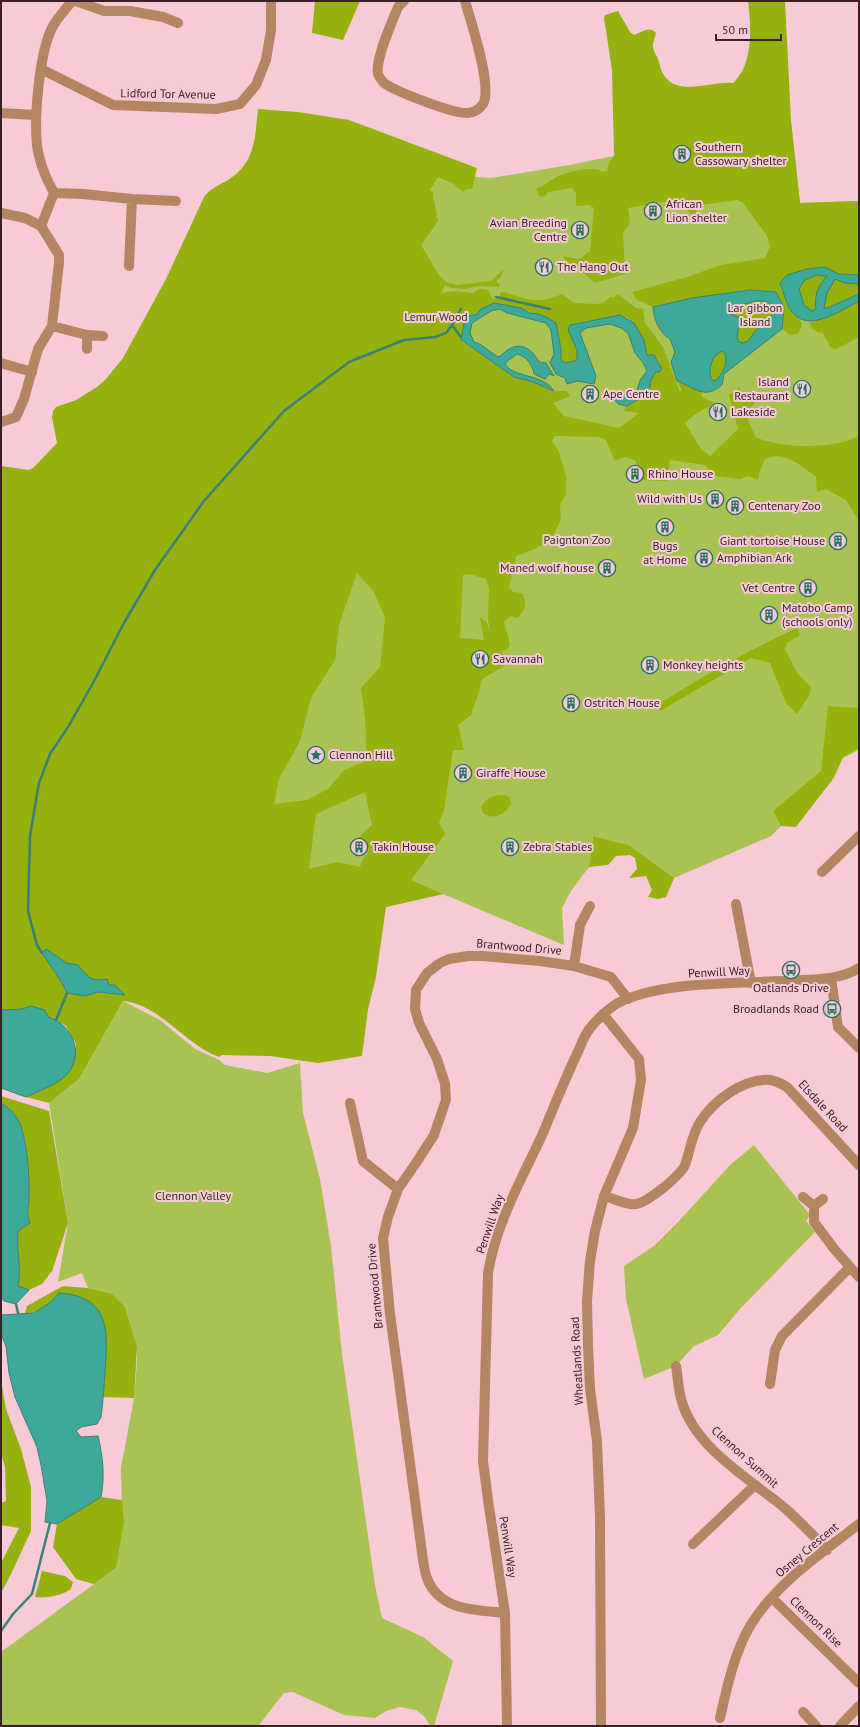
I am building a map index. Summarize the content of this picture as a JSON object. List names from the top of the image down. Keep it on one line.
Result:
{"streets":{"street":["Lidford Tor Avenue","Brantwood Drive","Penwill Way","Elsdale Road","Wheatlands Road","Clennon Summit","Osney Crescent","Clennon Rise"]},"crossings":[["Brantwood Drive","Penwill Way"],["Penwill Way","Wheatlands Road"],["Elsdale Road","Wheatlands Road"],["Clennon Summit","Osney Crescent"],["Osney Crescent","Clennon Rise"]],"parks":["Lar gibbon Island","Lemur Wood","Paignton Zoo","Clennon Valley"],"places":{"building":["Southern Cassowary shelter","African Lion shelter","Avian Breeding Centre","Ape Centre","Rhino House","Wild with Us","Centenary Zoo","Bugs at Home","Giant tortoise House","Amphibian Ark","Maned wolf house","Vet Centre","Matobo Camp (schools only)","Monkey heights","Ostritch House","Giraffe House","Takin House","Zebra Stables"],"restaurant":["The Hang Out","Island Restaurant","Lakeside","Savannah"],"place":["Clennon Hill"],"bus stop":["Oatlands Drive","Broadlands Road"]},"scale_bar":"50 m"}
